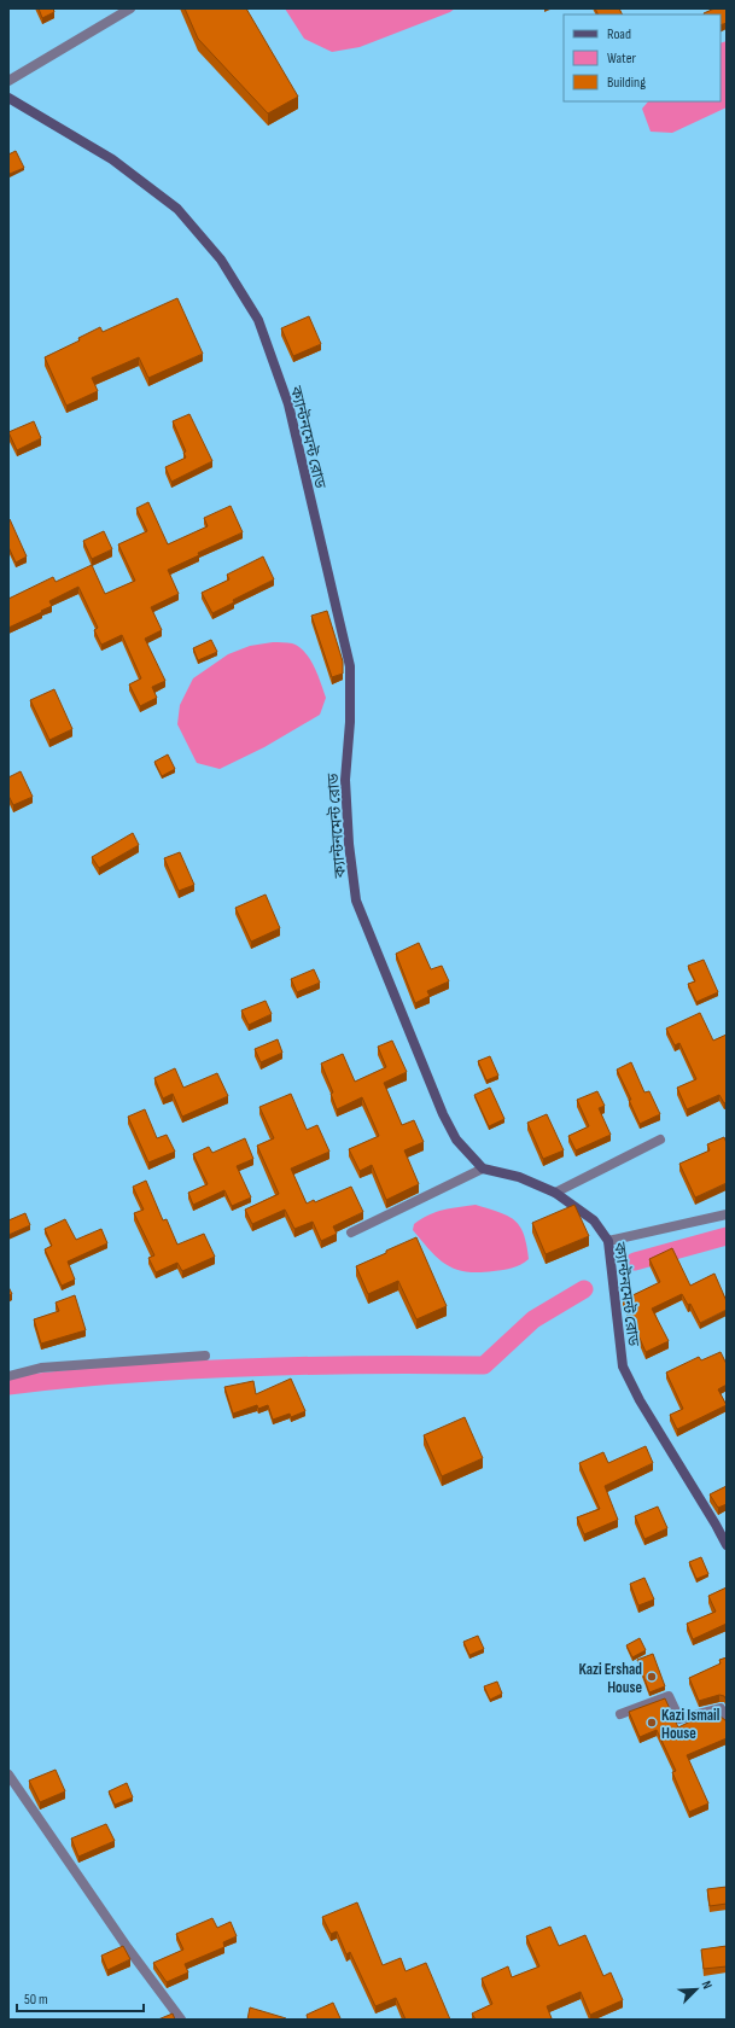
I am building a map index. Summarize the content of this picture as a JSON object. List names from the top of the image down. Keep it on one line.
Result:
{"streets":{"main road":["ক্যান্টনমেন্ট রোড"]},"places":["Kazi Ershad House","Kazi Ismail House"],"legend":["Road","Water","Building"],"scale_bar":"50 m","north":"top right"}
